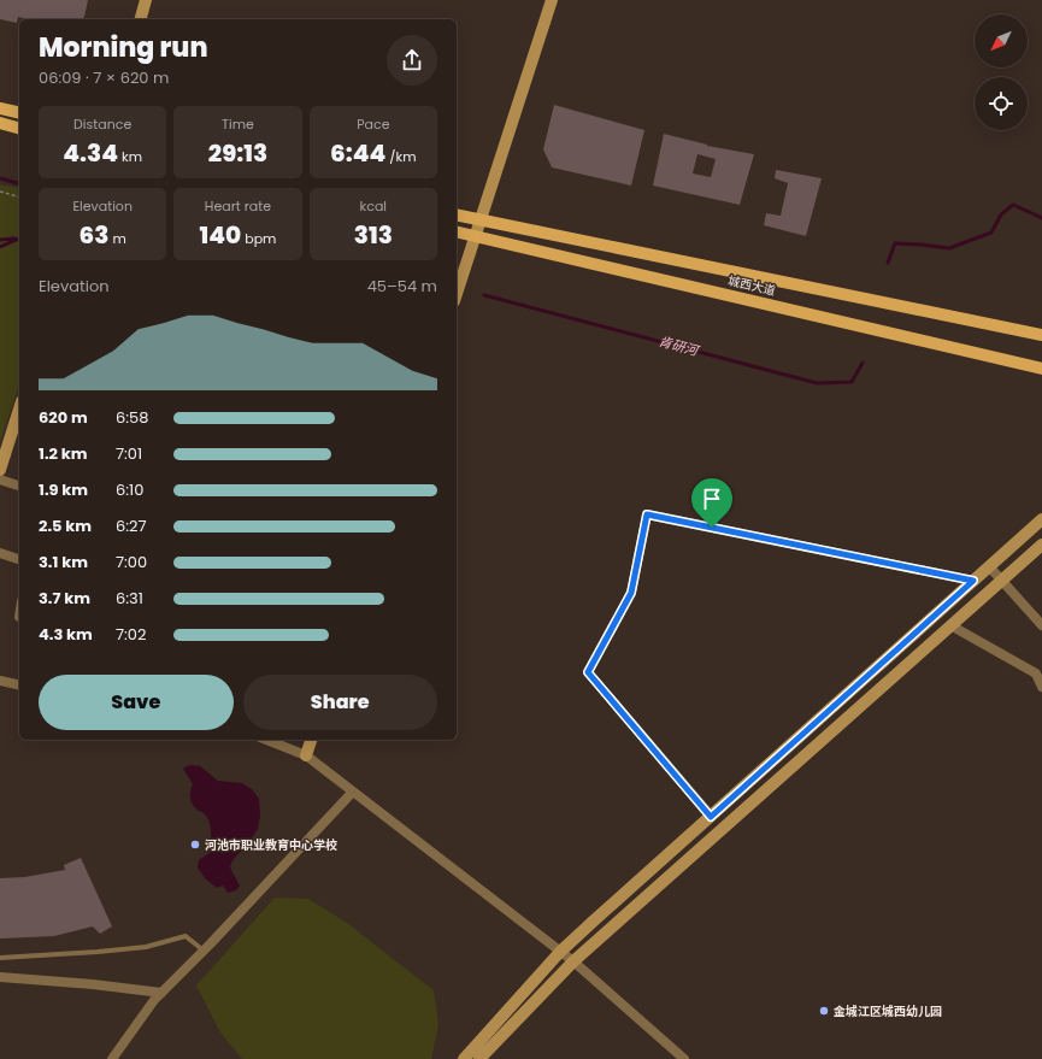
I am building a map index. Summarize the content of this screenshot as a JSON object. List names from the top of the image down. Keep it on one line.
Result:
{"streets":{"main road":["城西大道"]},"water":["肯研河"],"places":["河池市职业教育中心学校","金城江区城西幼儿园"],"north":"bottom left","page":{"heading":["Morning run","06:09 · 7 × 620 m"],"stats":[["Distance","4.34 km"],["Time","29:13"],["Pace","6:44 /km"],["Elevation","63 m"],["Heart rate","140 bpm"],["kcal","313"]],"chart":["Elevation","45–54 m"],"list":[{"name":"620 m","note":"6:58"},{"name":"1.2 km","note":"7:01"},{"name":"1.9 km","note":"6:10"},{"name":"2.5 km","note":"6:27"},{"name":"3.1 km","note":"7:00"},{"name":"3.7 km","note":"6:31"},{"name":"4.3 km","note":"7:02"}],"buttons":["Save","Share"]}}
